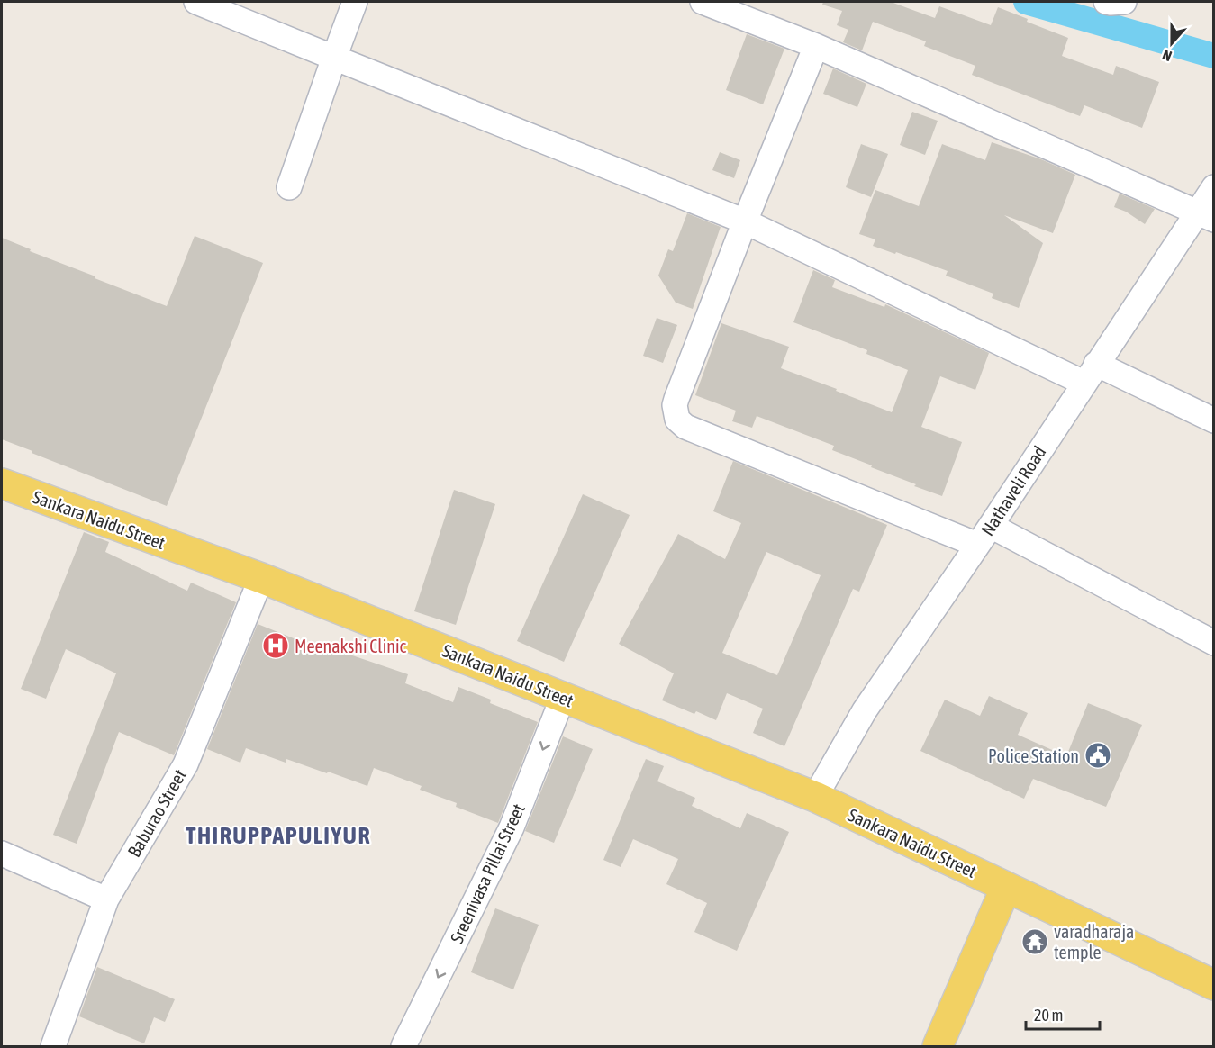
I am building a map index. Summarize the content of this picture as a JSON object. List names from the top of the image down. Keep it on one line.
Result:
{"streets":{"main road":["Sankara Naidu Street"],"street":["Nathaveli Road","Baburao Street","Sreenivasa Pillai Street"]},"crossings":[["Nathaveli Road","Sankara Naidu Street"],["Sankara Naidu Street","Baburao Street"],["Sankara Naidu Street","Sreenivasa Pillai Street"]],"one_way":["Sreenivasa Pillai Street"],"districts":["THIRUPPAPULIYUR"],"places":{"hospital":["Meenakshi Clinic"],"public building":["Police Station"],"temple":["varadharaja temple"]},"scale_bar":"20 m","north":"bottom"}
